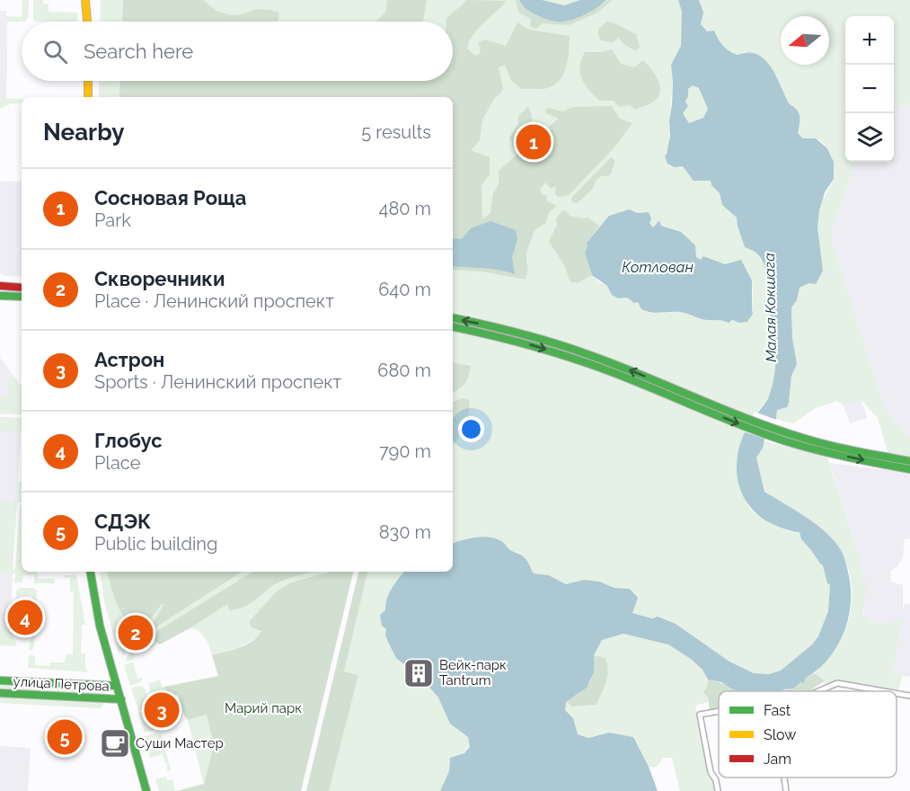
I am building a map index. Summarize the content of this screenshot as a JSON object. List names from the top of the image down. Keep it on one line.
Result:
{"streets":{"main road":["улица Петрова"]},"water":["Котлован","Малая Кокшага"],"parks":["Марий парк"],"places":{"building":["Вейк-парк Tantrum"],"cafe":["Суши Мастер"]},"legend":["Fast","Slow","Jam"],"north":"left","page":{"map_buttons":["+","−"],"search":"Search here","heading":["Nearby","5 results"],"pins":["1","4","2","3","5"],"list":[{"mark":"1","name":"Сосновая Роща","note":"Park","value":"480 m"},{"mark":"2","name":"Скворечники","note":"Place · Ленинский проспект","value":"640 m"},{"mark":"3","name":"Астрон","note":"Sports · Ленинский проспект","value":"680 m"},{"mark":"4","name":"Глобус","note":"Place","value":"790 m"},{"mark":"5","name":"СДЭК","note":"Public building","value":"830 m"}]}}
